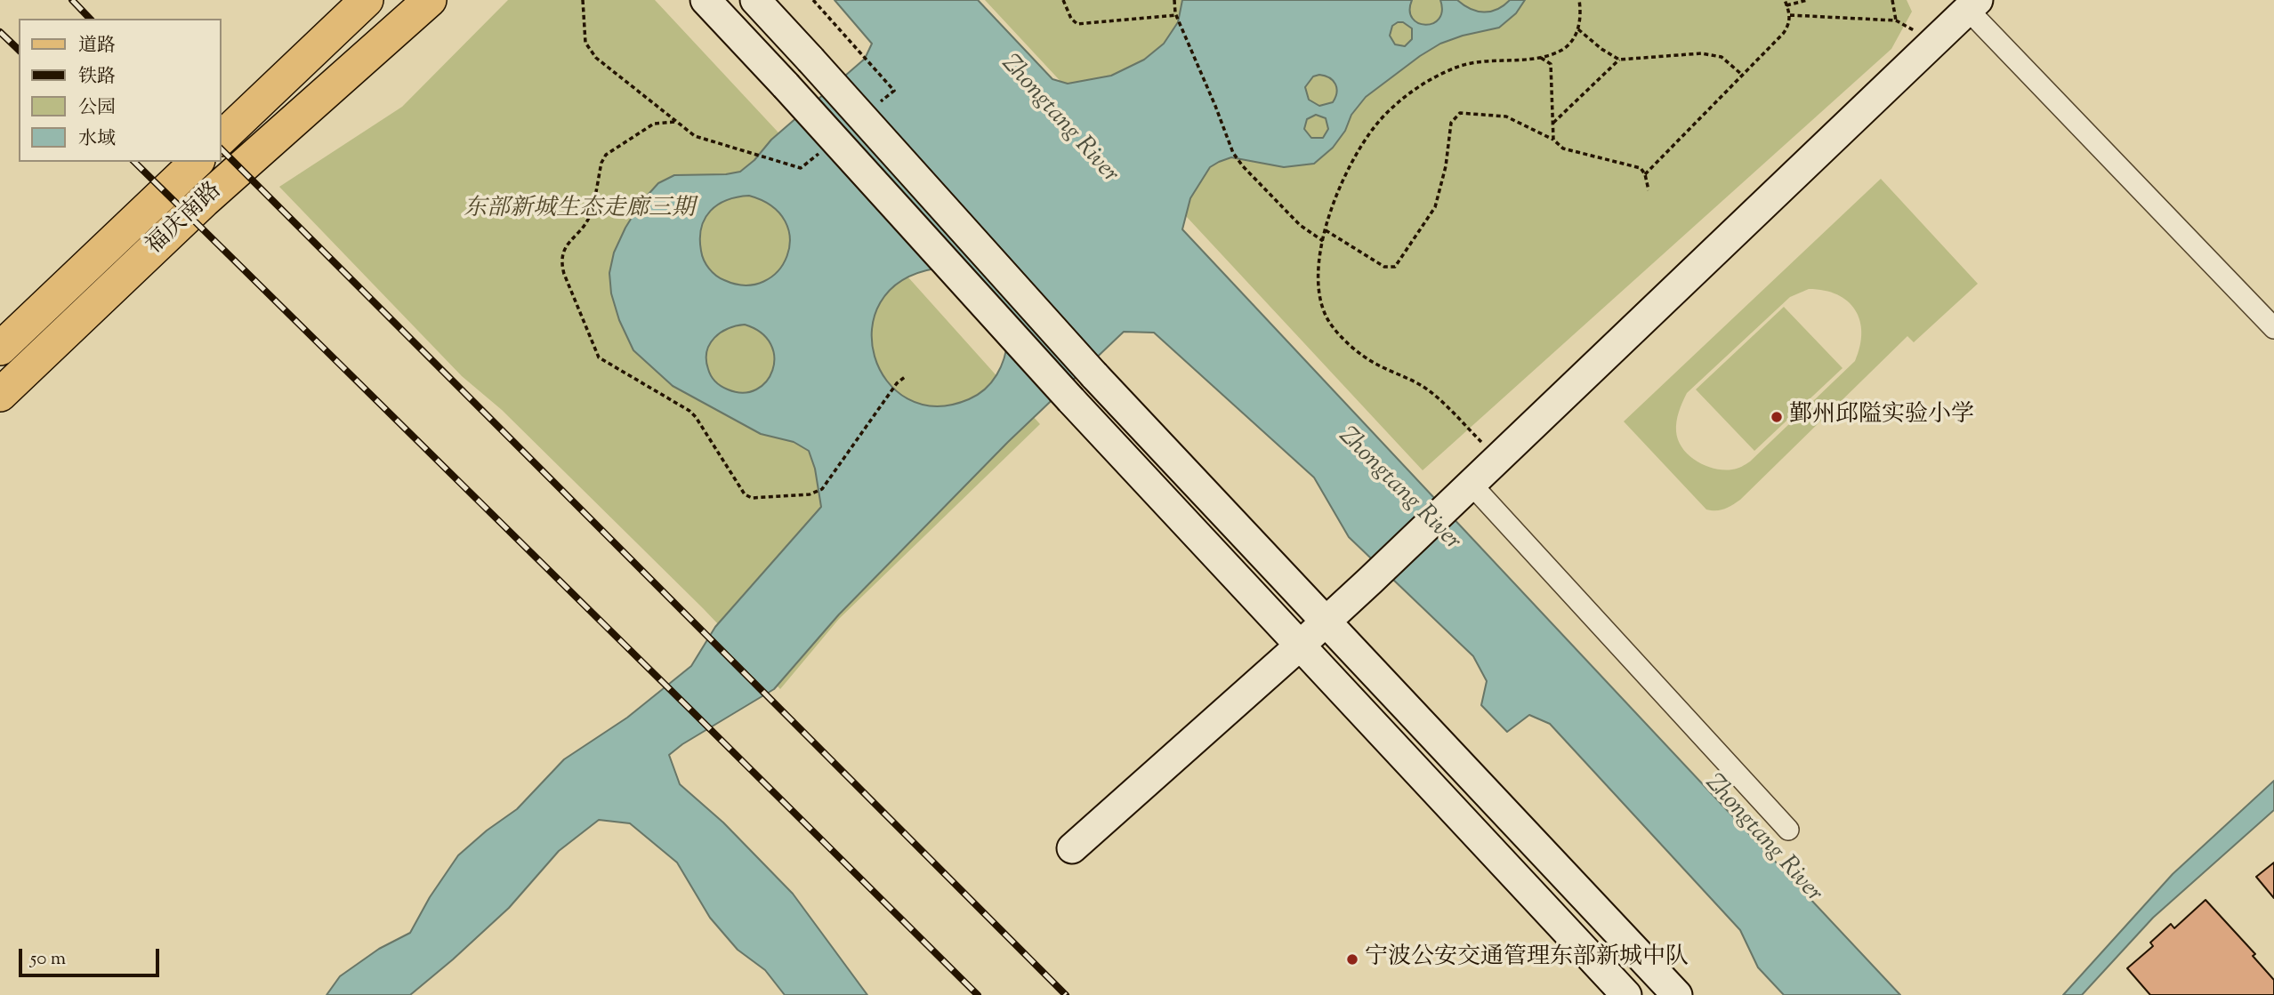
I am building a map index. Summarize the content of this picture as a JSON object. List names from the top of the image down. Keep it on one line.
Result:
{"streets":{"main road":["福庆南路"]},"water":["Zhongtang River"],"parks":["东部新城生态走廊三期"],"places":["鄞州邱隘实验小学","宁波公安交通管理东部新城中队"],"legend":["道路","铁路","公园","水域"],"scale_bar":"50 m"}
